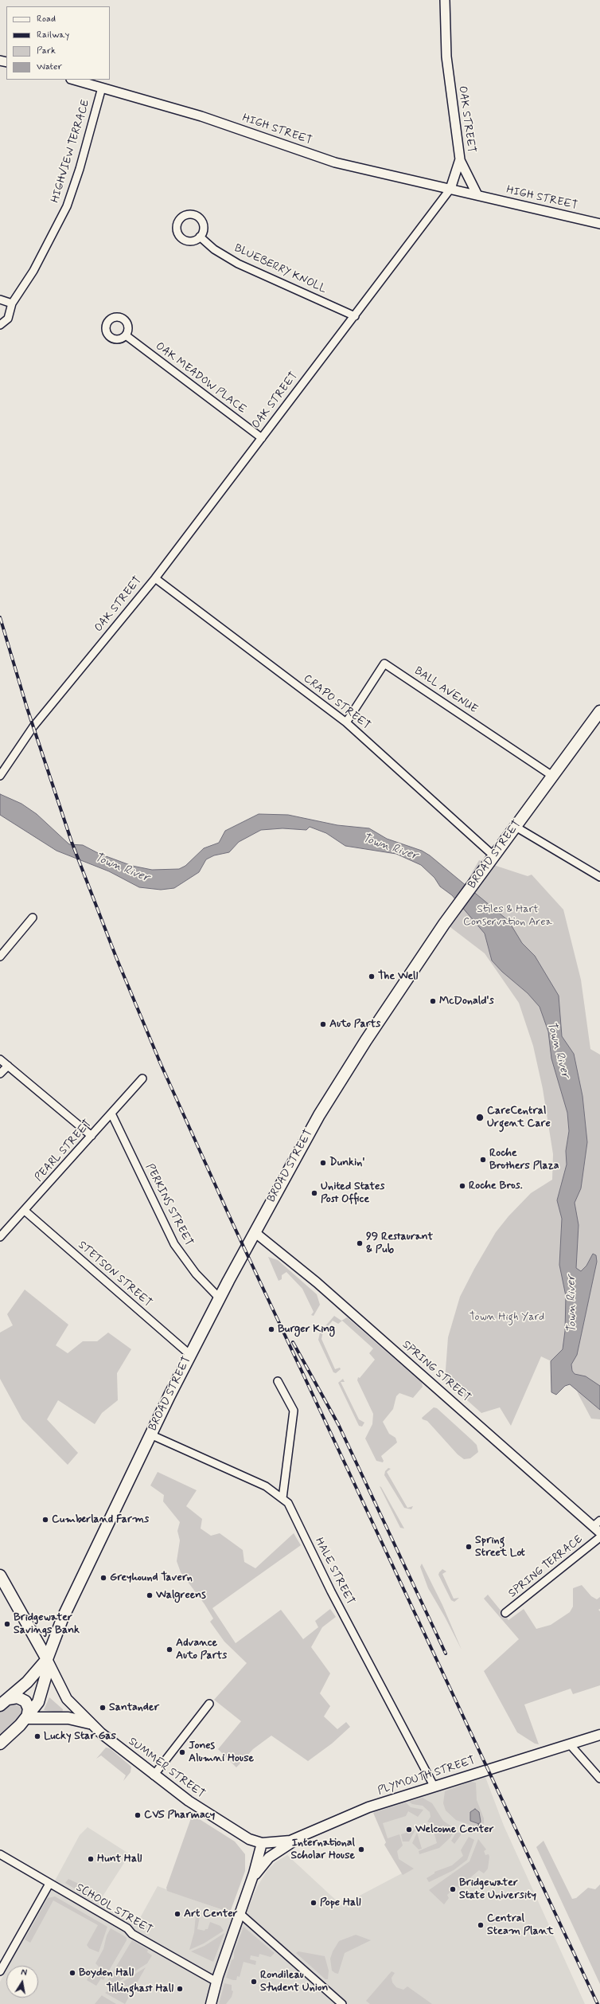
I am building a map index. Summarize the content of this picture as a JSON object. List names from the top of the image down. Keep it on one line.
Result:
{"streets":{"main road":["BROAD STREET","SUMMER STREET","PLYMOUTH STREET"],"street":["OAK STREET","HIGH STREET","HIGHVIEW TERRACE","BLUEBERRY KNOLL","OAK MEADOW PLACE","BALL AVENUE","CRAPO STREET","PEARL STREET","PERKINS STREET","STETSON STREET","SPRING STREET","SPRING TERRACE","HALE STREET","SCHOOL STREET"]},"crossings":[["OAK STREET","HIGH STREET"],["OAK STREET","BLUEBERRY KNOLL"],["OAK STREET","OAK MEADOW PLACE"],["OAK STREET","CRAPO STREET"],["HIGH STREET","HIGHVIEW TERRACE"],["BALL AVENUE","CRAPO STREET"],["BALL AVENUE","BROAD STREET"],["CRAPO STREET","BROAD STREET"],["BROAD STREET","PERKINS STREET"],["BROAD STREET","STETSON STREET"],["BROAD STREET","SPRING STREET"],["BROAD STREET","HALE STREET"],["BROAD STREET","SUMMER STREET"],["PEARL STREET","PERKINS STREET"],["PEARL STREET","STETSON STREET"],["HALE STREET","PLYMOUTH STREET"],["SUMMER STREET","PLYMOUTH STREET"]],"water":["Town River"],"parks":["Stiles & Hart Conservation Area","Town High Yard"],"places":["The Well","McDonald's","Auto Parts","CareCentral Urgent Care","Roche Brothers Plaza","Dunkin'","Roche Bros.","United States Post Office","99 Restaurant & Pub","Burger King","Cumberland Farms","Spring Street Lot","Greyhound Tavern","Walgreens","Bridgewater Savings Bank","Advance Auto Parts","Santander","Lucky Star Gas","Jones Alumni House","CVS Pharmacy","Welcome Center","International Scholar House","Hunt Hall","Bridgewater State University","Pope Hall","Art Center","Central Steam Plant","Boyden Hall","Rondileau Student Union","Tillinghast Hall"],"legend":["Road","Railway","Park","Water"],"north":"top"}
